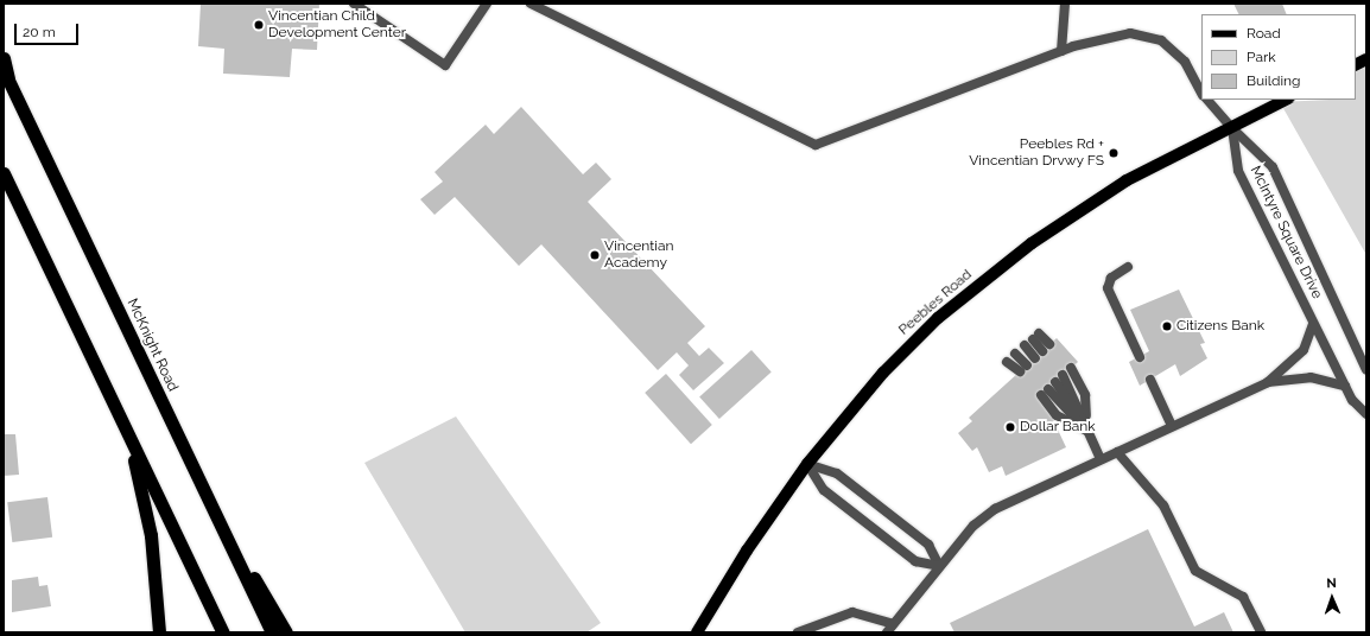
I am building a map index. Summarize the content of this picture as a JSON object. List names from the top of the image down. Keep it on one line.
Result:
{"streets":{"highway":["McKnight Road"],"main road":["Peebles Road"],"street":["McIntyre Square Drive"]},"crossings":[["McIntyre Square Drive","Peebles Road"]],"places":["Vincentian Child Development Center","Peebles Rd + Vincentian Drvwy FS","Vincentian Academy","Citizens Bank","Dollar Bank"],"legend":["Road","Park","Building"],"scale_bar":"20 m","north":"top"}
